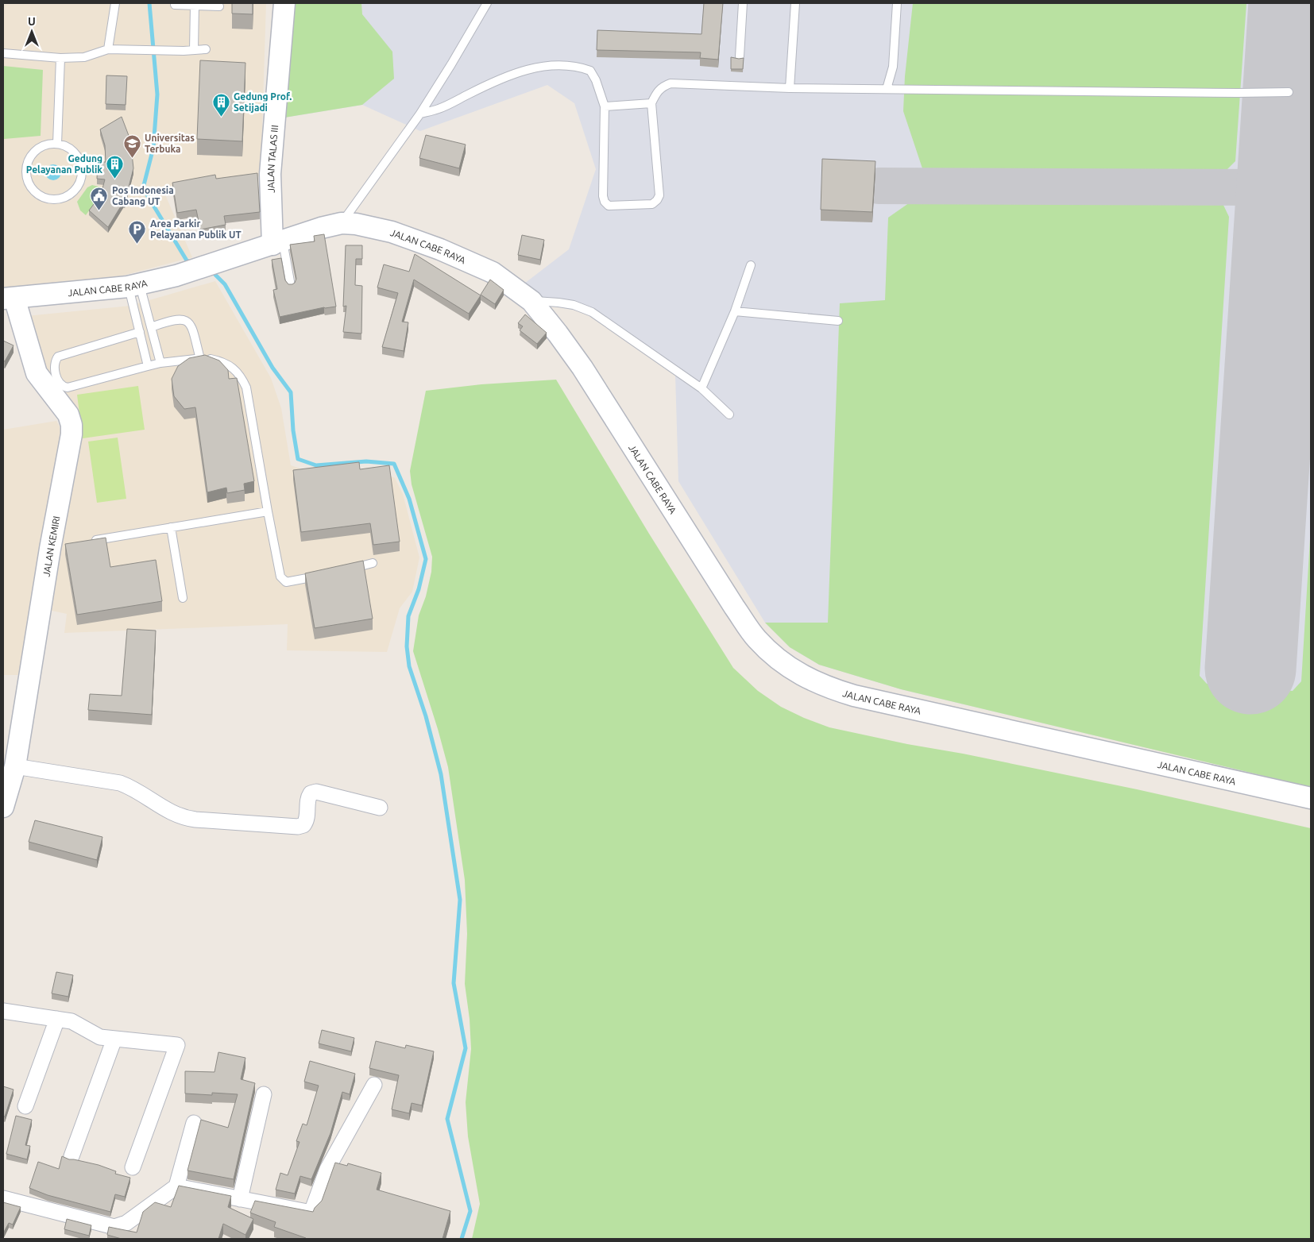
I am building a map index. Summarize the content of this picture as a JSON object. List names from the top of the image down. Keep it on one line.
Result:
{"streets":{"main road":["JALAN TALAS III","JALAN CABE RAYA","JALAN KEMIRI"]},"crossings":[["JALAN TALAS III","JALAN CABE RAYA"],["JALAN CABE RAYA","JALAN KEMIRI"]],"places":{"building":["Gedung Prof. Setijadi","Gedung Pelayanan Publik"],"school or university":["Universitas Terbuka"],"public building":["Pos Indonesia Cabang UT"],"parking":["Area Parkir Pelayanan Publik UT"]},"north":"top"}
